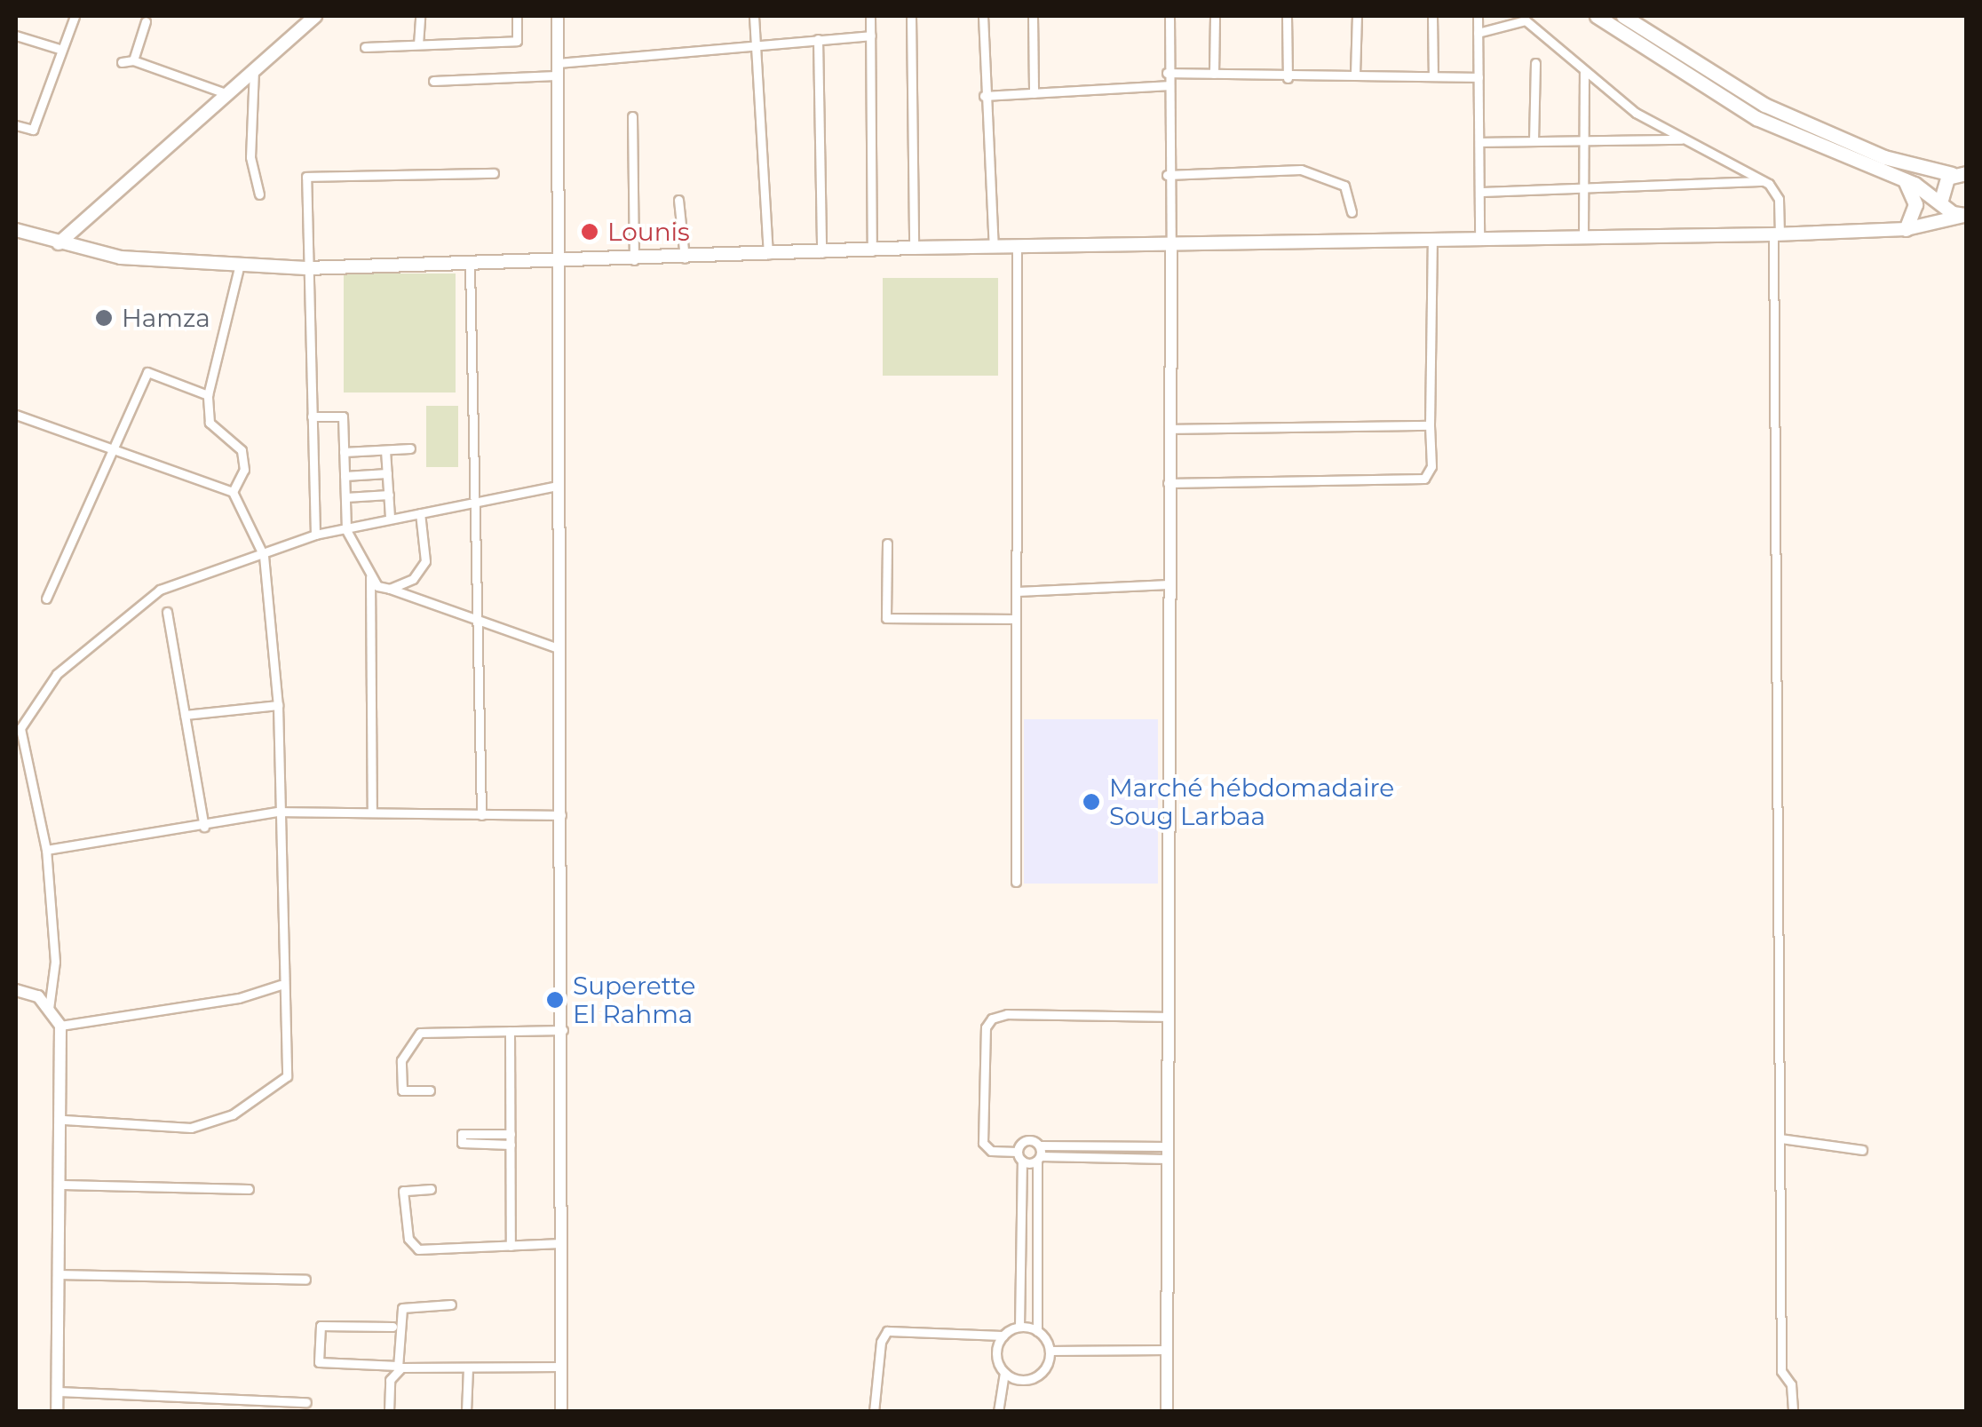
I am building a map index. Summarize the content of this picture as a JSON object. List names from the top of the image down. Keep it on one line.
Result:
{"places":["Lounis","Hamza","Marché hébdomadaire Soug Larbaa","Superette El Rahma"]}
